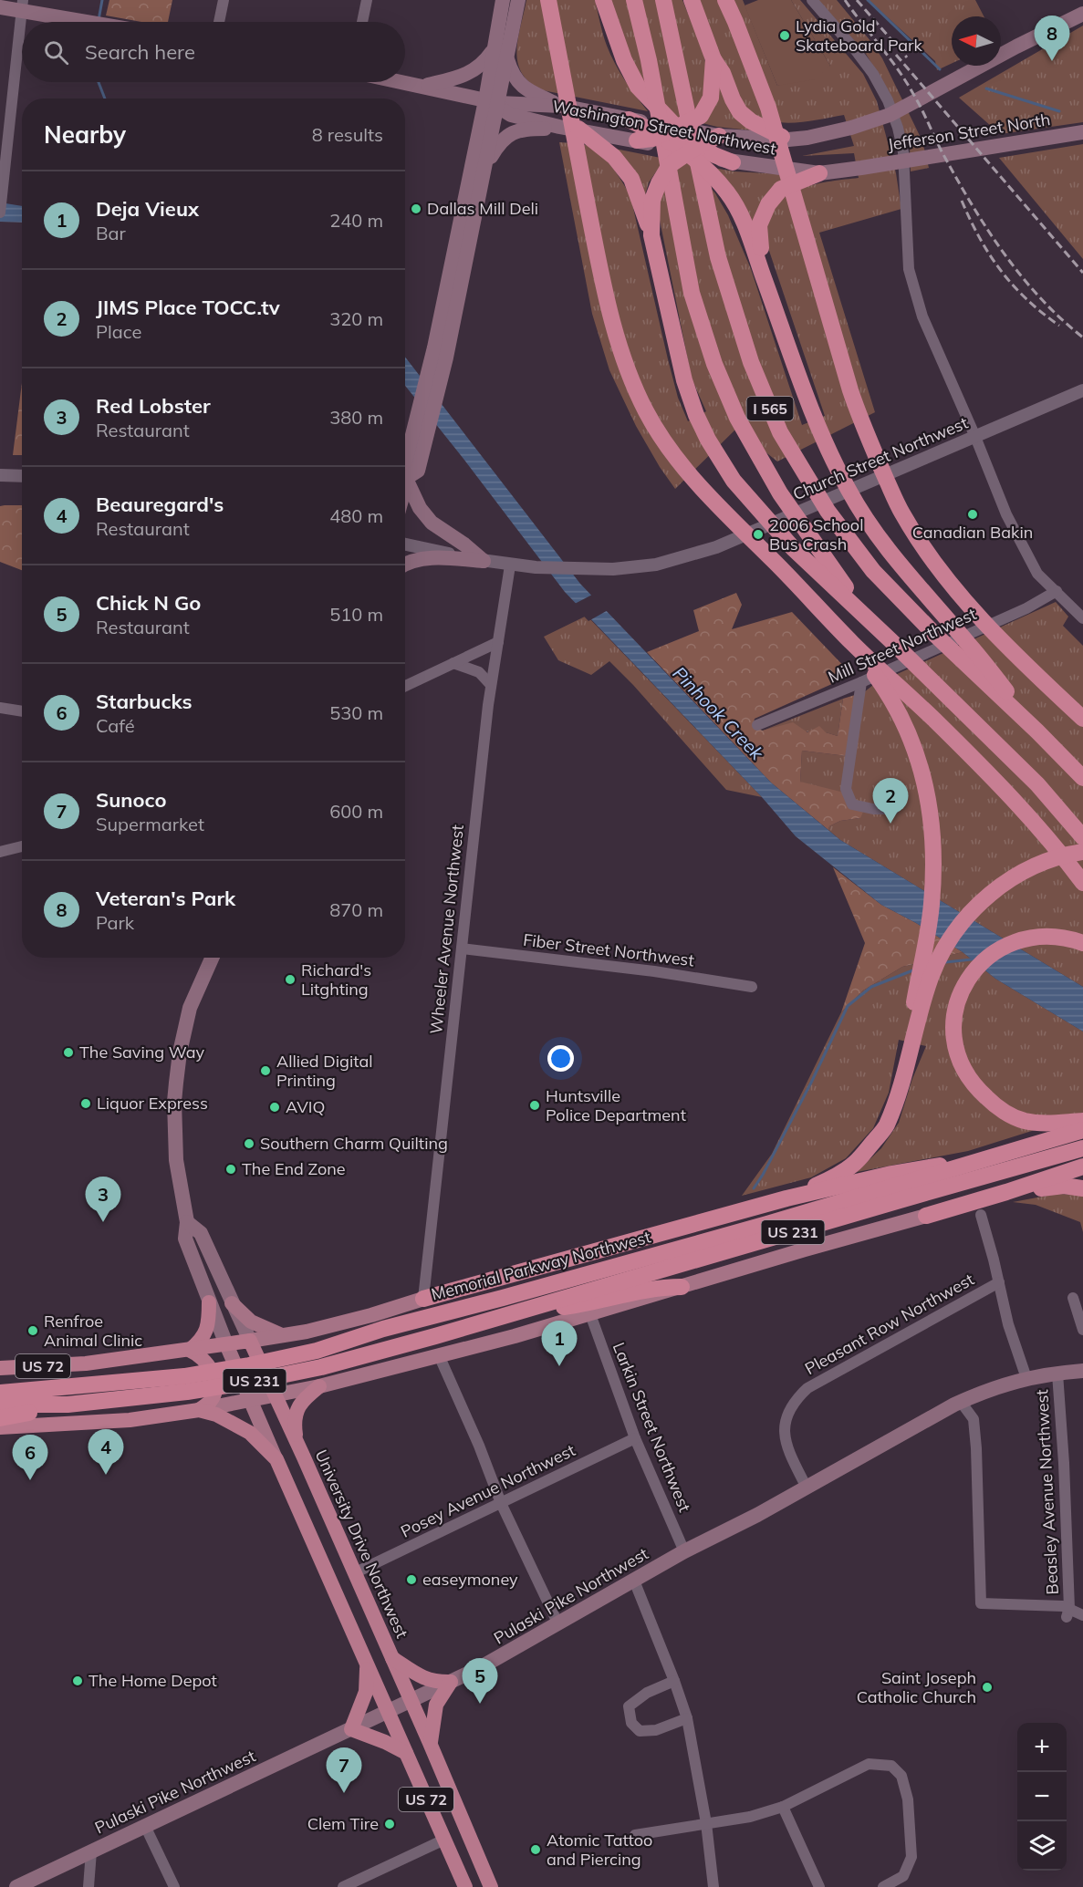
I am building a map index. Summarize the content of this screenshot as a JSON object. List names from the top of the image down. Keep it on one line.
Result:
{"streets":{"highway":["I 565","US 231","Memorial Parkway Northwest","US 72","University Drive Northwest"],"main road":["Washington Street Northwest","Jefferson Street North","Pulaski Pike Northwest"],"street":["Church Street Northwest","Mill Street Northwest","Wheeler Avenue Northwest","Fiber Street Northwest","Pleasant Row Northwest","Larkin Street Northwest","Posey Avenue Northwest","Beasley Avenue Northwest"]},"crossings":[["Washington Street Northwest","Jefferson Street North"],["Church Street Northwest","Wheeler Avenue Northwest"],["Wheeler Avenue Northwest","Fiber Street Northwest"],["Wheeler Avenue Northwest","Memorial Parkway Northwest"],["Memorial Parkway Northwest","US 72"],["Memorial Parkway Northwest","University Drive Northwest"],["Pleasant Row Northwest","Pulaski Pike Northwest"],["US 72","University Drive Northwest"],["US 72","Pulaski Pike Northwest"],["Larkin Street Northwest","Posey Avenue Northwest"],["Larkin Street Northwest","Pulaski Pike Northwest"],["Posey Avenue Northwest","University Drive Northwest"],["Beasley Avenue Northwest","Pulaski Pike Northwest"],["University Drive Northwest","Pulaski Pike Northwest"]],"water":["Pinhook Creek"],"places":["Lydia Gold Skateboard Park","Dallas Mill Deli","Canadian Bakin","2006 School Bus Crash","Richard's Litghting","The Saving Way","Allied Digital Printing","Liquor Express","Huntsville Police Department","AVIQ","Southern Charm Quilting","The End Zone","Renfroe Animal Clinic","easeymoney","The Home Depot","Saint Joseph Catholic Church","Clem Tire","Atomic Tattoo and Piercing"],"north":"left","page":{"pins":["8","2","3","1","4","6","5","7"],"search":"Search here","heading":["Nearby","8 results"],"list":[{"mark":"1","name":"Deja Vieux","note":"Bar","value":"240 m"},{"mark":"2","name":"JIMS Place TOCC.tv","note":"Place","value":"320 m"},{"mark":"3","name":"Red Lobster","note":"Restaurant","value":"380 m"},{"mark":"4","name":"Beauregard's","note":"Restaurant","value":"480 m"},{"mark":"5","name":"Chick N Go","note":"Restaurant","value":"510 m"},{"mark":"6","name":"Starbucks","note":"Café","value":"530 m"},{"mark":"7","name":"Sunoco","note":"Supermarket","value":"600 m"},{"mark":"8","name":"Veteran's Park","note":"Park","value":"870 m"}],"map_buttons":["+","−"]}}
